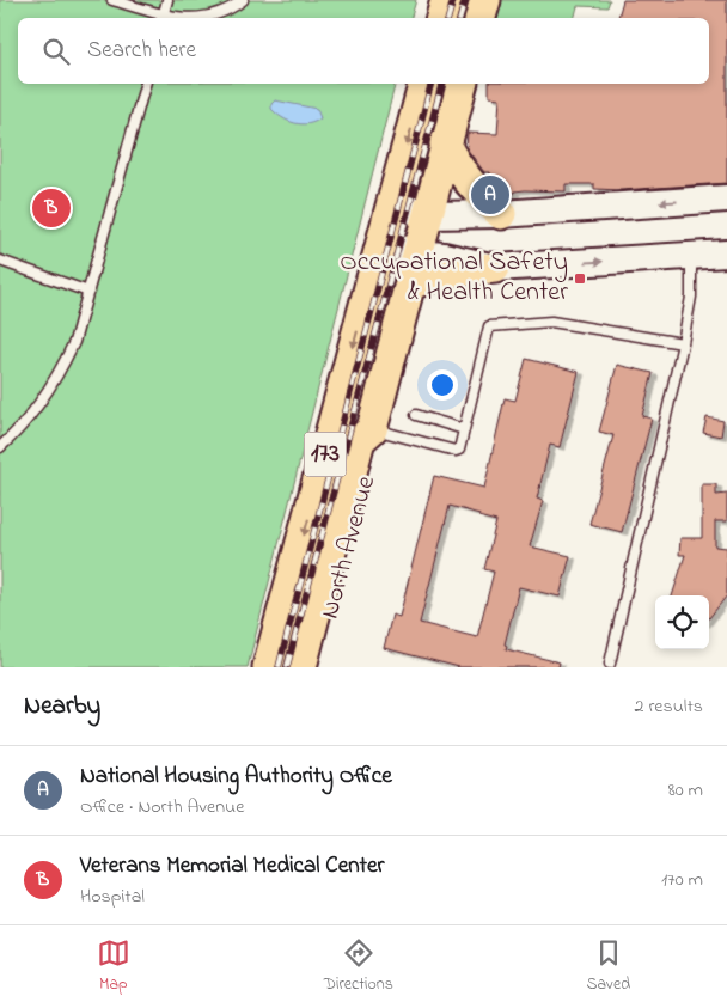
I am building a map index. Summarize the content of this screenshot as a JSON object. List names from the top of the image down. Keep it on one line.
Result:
{"streets":{"main road":["173","North Avenue"]},"places":{"transit":["Occupational Safety & Health Center"]},"page":{"search":"Search here","pins":["A","B"],"heading":["Nearby","2 results"],"list":[{"mark":"A","name":"National Housing Authority Office","note":"Office · North Avenue","value":"80 m"},{"mark":"B","name":"Veterans Memorial Medical Center","note":"Hospital","value":"170 m"}],"nav":["Map","Directions","Saved"]}}
